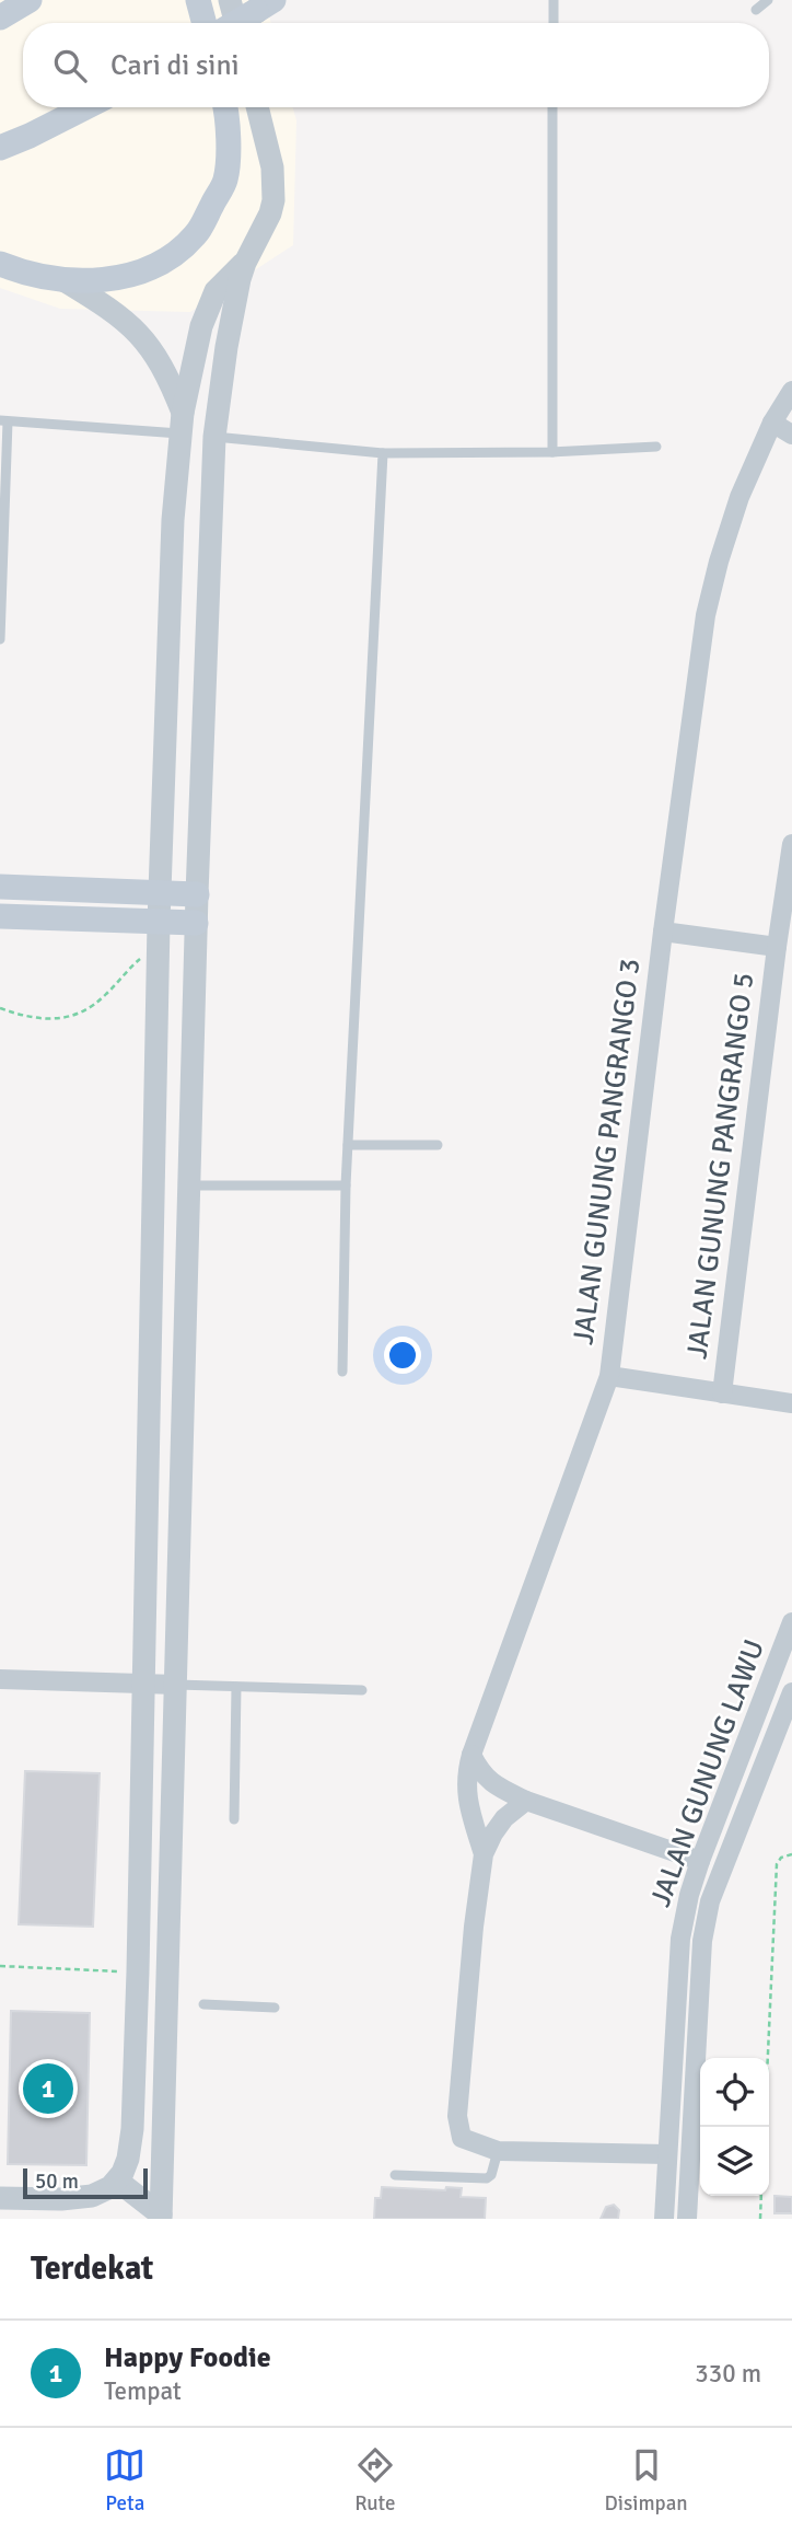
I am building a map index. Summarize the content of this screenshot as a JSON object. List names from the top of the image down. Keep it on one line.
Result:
{"streets":{"street":["JALAN GUNUNG PANGRANGO 3","JALAN GUNUNG PANGRANGO 5","JALAN GUNUNG LAWU"]},"crossings":[["JALAN GUNUNG PANGRANGO 3","JALAN GUNUNG PANGRANGO 5"]],"scale_bar":"50 m","page":{"search":"Cari di sini","pins":"1","scale":"50 m","heading":"Terdekat","list":[{"mark":"1","name":"Happy Foodie","note":"Tempat","value":"330 m"}],"nav":["Peta","Rute","Disimpan"]}}
